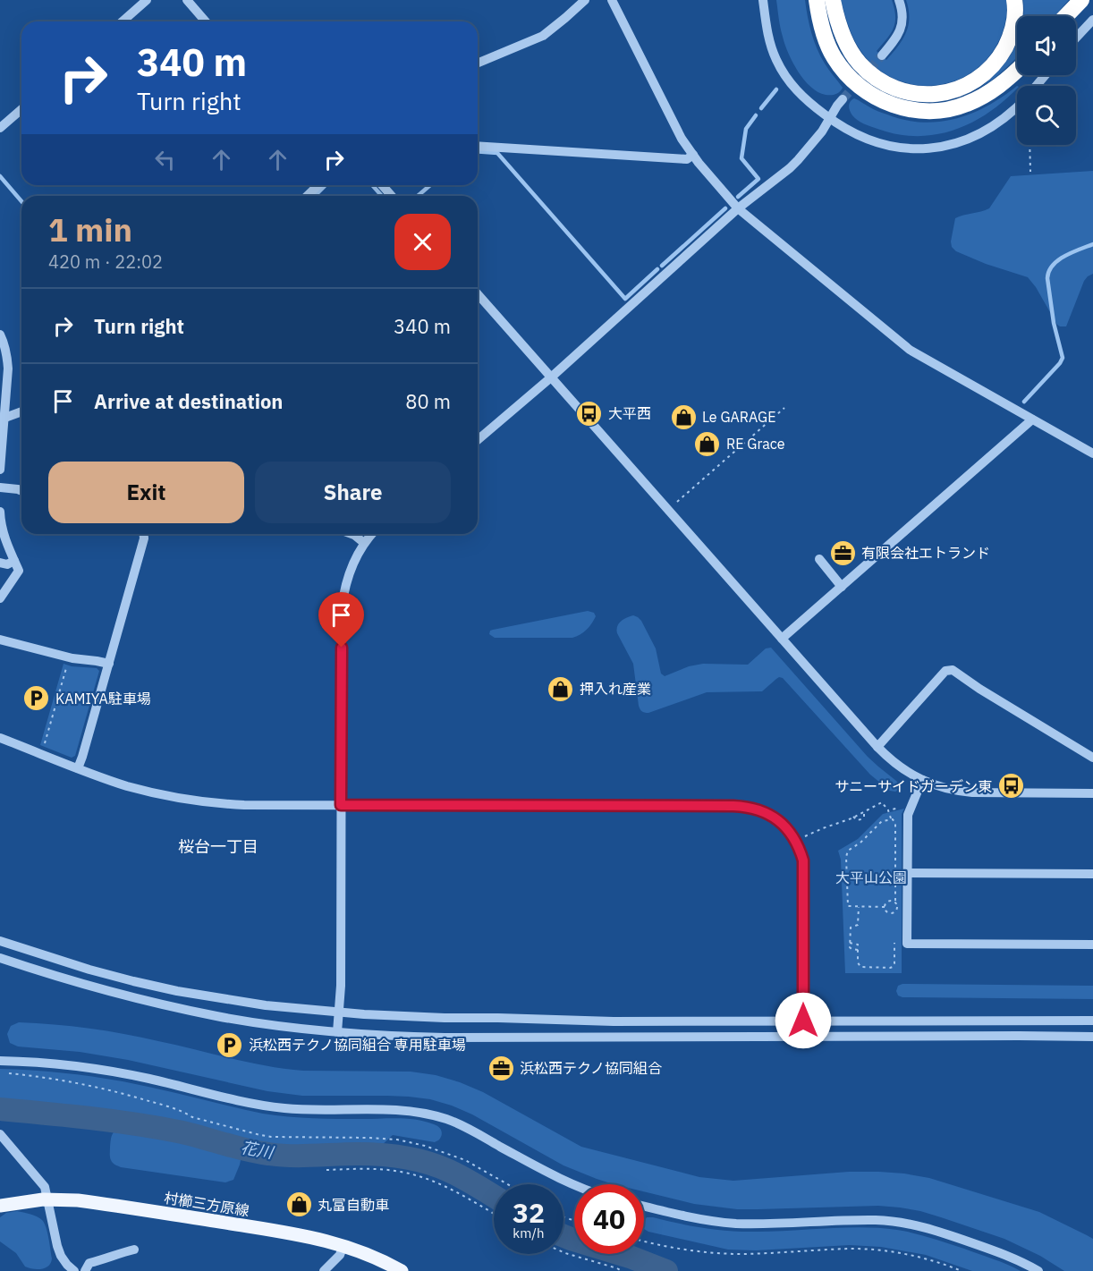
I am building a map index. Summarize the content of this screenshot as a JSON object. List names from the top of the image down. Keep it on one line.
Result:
{"streets":{"main road":["村櫛三方原線"]},"districts":["桜台一丁目"],"water":["花川"],"parks":["大平山公園"],"places":{"bus stop":["大平西","サニーサイドガーデン東"],"shop":["Le GARAGE","RE Grace","押入れ産業","丸富自動車"],"office":["有限会社エトランド","浜松西テクノ協同組合"],"parking":["KAMIYA駐車場","浜松西テクノ協同組合 専用駐車場"]},"page":{"turn":["340 m","Turn right"],"heading":["1 min","420 m · 22:02"],"list":[{"name":"Turn right","value":"340 m"},{"name":"Arrive at destination","value":"80 m"}],"buttons":["Exit","Share"],"speed":"32 km/h","limit":"40"}}
